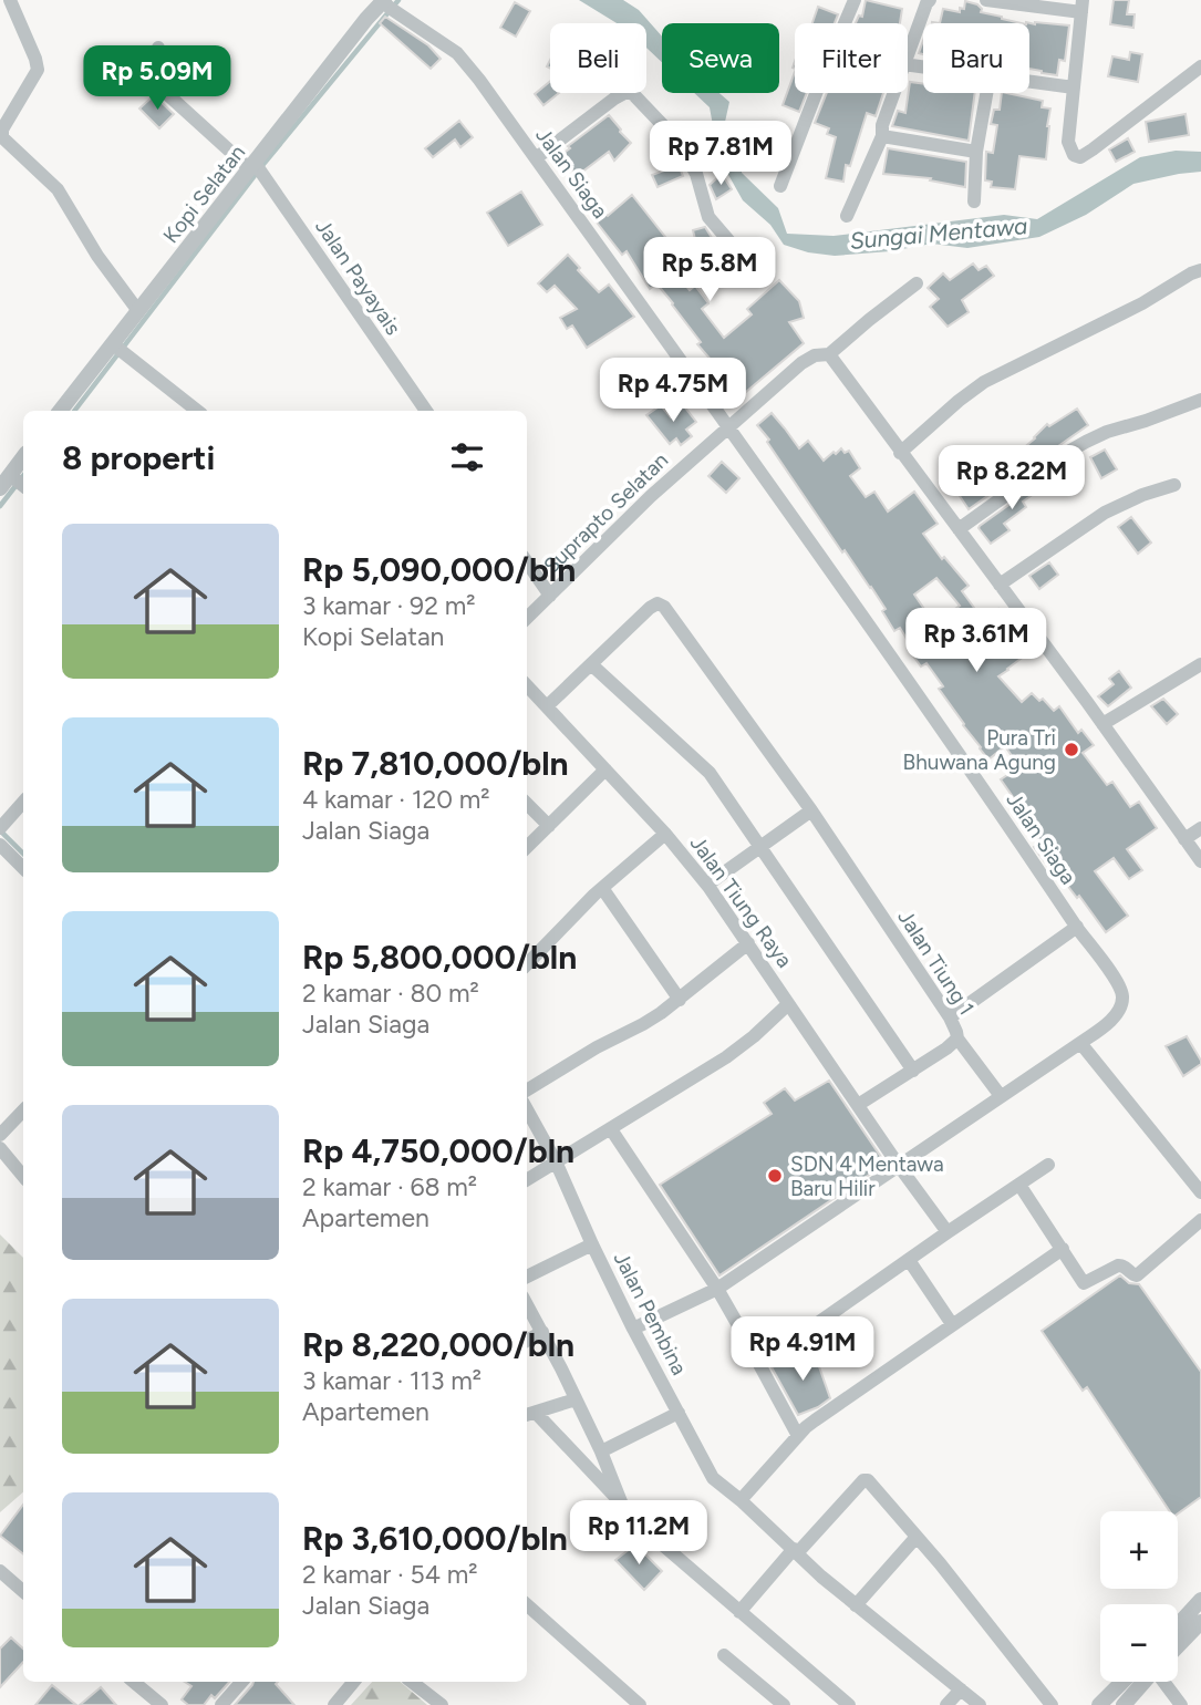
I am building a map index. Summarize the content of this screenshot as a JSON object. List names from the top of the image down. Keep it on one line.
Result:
{"streets":{"street":["Jalan Siaga","Kopi Selatan","Jalan Payayais","Suprapto Selatan","Jalan Tiung Raya","Jalan Tiung 1","Jalan Pembina"]},"crossings":[["Jalan Siaga","Kopi Selatan"],["Jalan Siaga","Suprapto Selatan"],["Jalan Siaga","Jalan Tiung Raya"],["Jalan Siaga","Jalan Pembina"],["Kopi Selatan","Jalan Payayais"],["Jalan Tiung Raya","Jalan Tiung 1"]],"water":["Sungai Mentawa"],"places":["Pura Tri Bhuwana Agung","SDN 4 Mentawa Baru Hilir"],"page":{"chip":["Beli","Sewa","Filter","Baru"],"price":["Rp 5.09M","Rp 7.81M","Rp 5.8M","Rp 4.75M","Rp 8.22M","Rp 3.61M","Rp 4.91M","Rp 11.2M"],"heading":"8 properti","list":[{"name":"Rp 5,090,000/bln","note":"3 kamar · 92 m² · Kopi Selatan"},{"name":"Rp 7,810,000/bln","note":"4 kamar · 120 m² · Jalan Siaga"},{"name":"Rp 5,800,000/bln","note":"2 kamar · 80 m² · Jalan Siaga"},{"name":"Rp 4,750,000/bln","note":"2 kamar · 68 m² · Apartemen"},{"name":"Rp 8,220,000/bln","note":"3 kamar · 113 m² · Apartemen"},{"name":"Rp 3,610,000/bln","note":"2 kamar · 54 m² · Jalan Siaga"}],"map_buttons":["+","−"]}}
